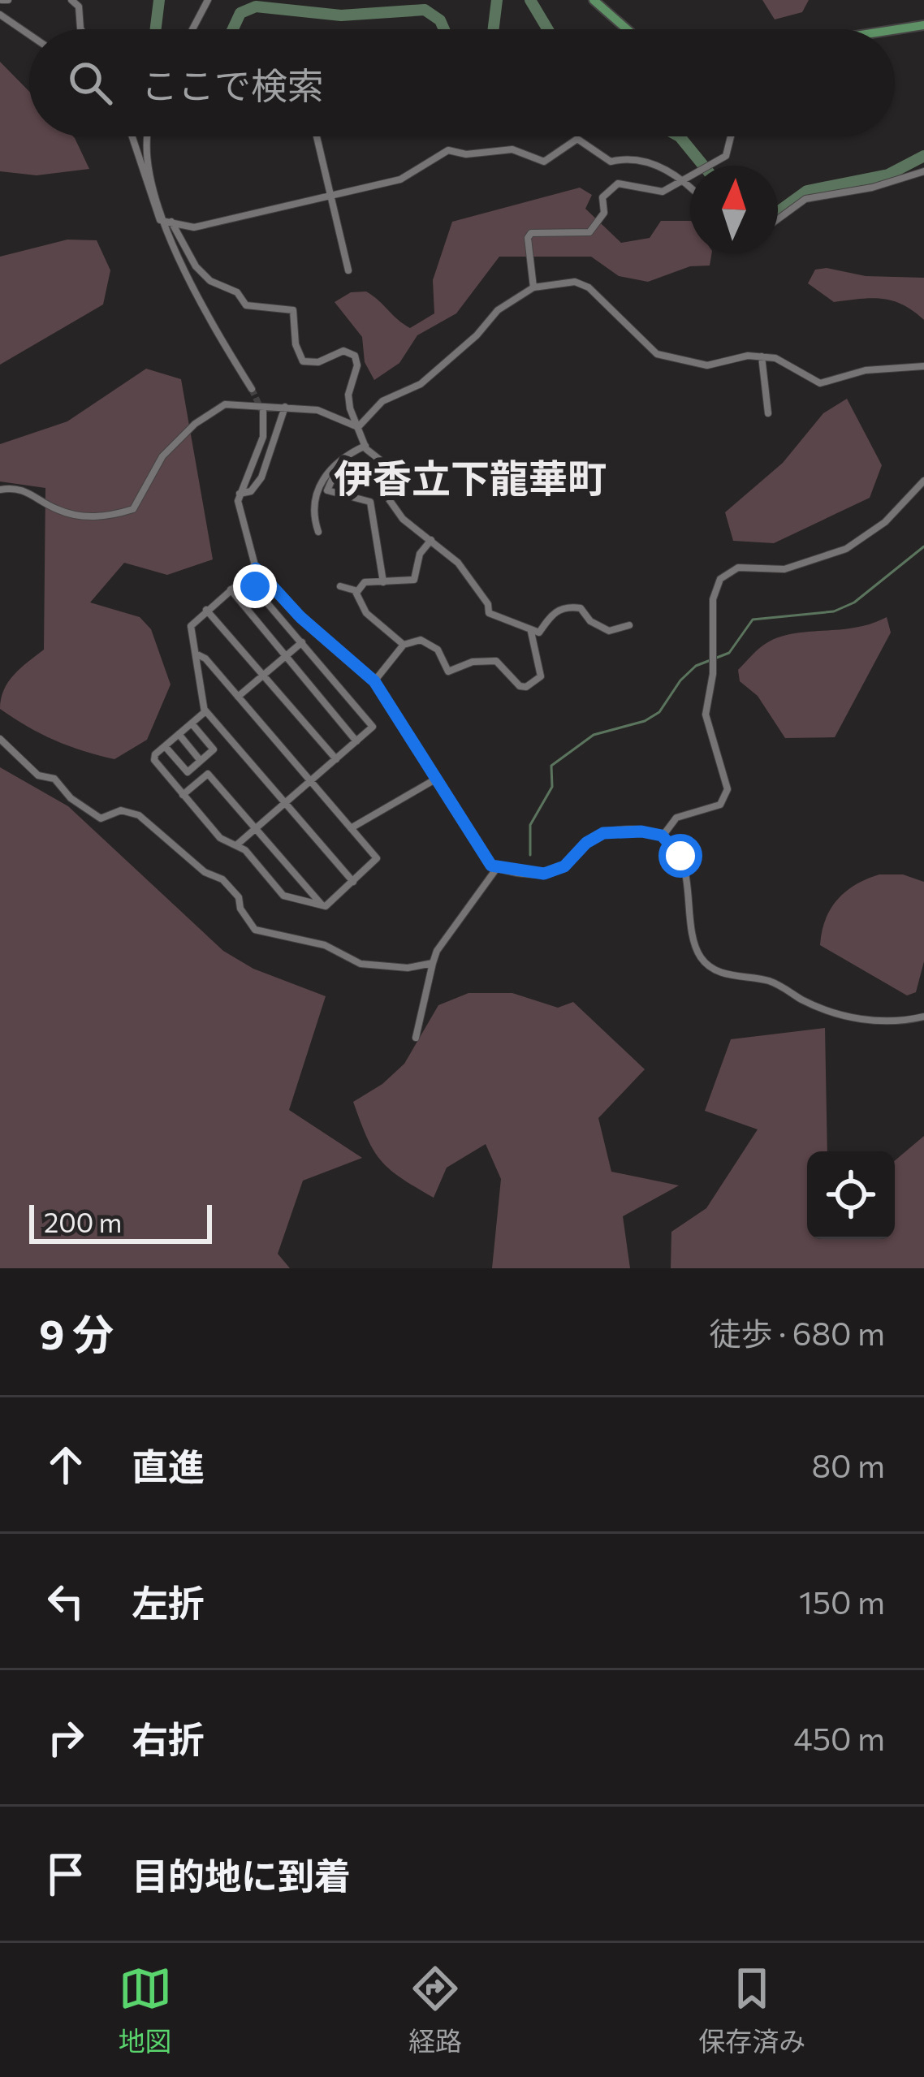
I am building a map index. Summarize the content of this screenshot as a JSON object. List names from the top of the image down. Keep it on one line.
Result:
{"districts":["伊香立下龍華町"],"scale_bar":"200 m","north":"top","page":{"search":"ここで検索","scale":"200 m","heading":["9 分","徒歩 · 680 m"],"list":[["直進","80 m"],["左折","150 m"],["右折","450 m"],"目的地に到着"],"nav":["地図","経路","保存済み"]}}
